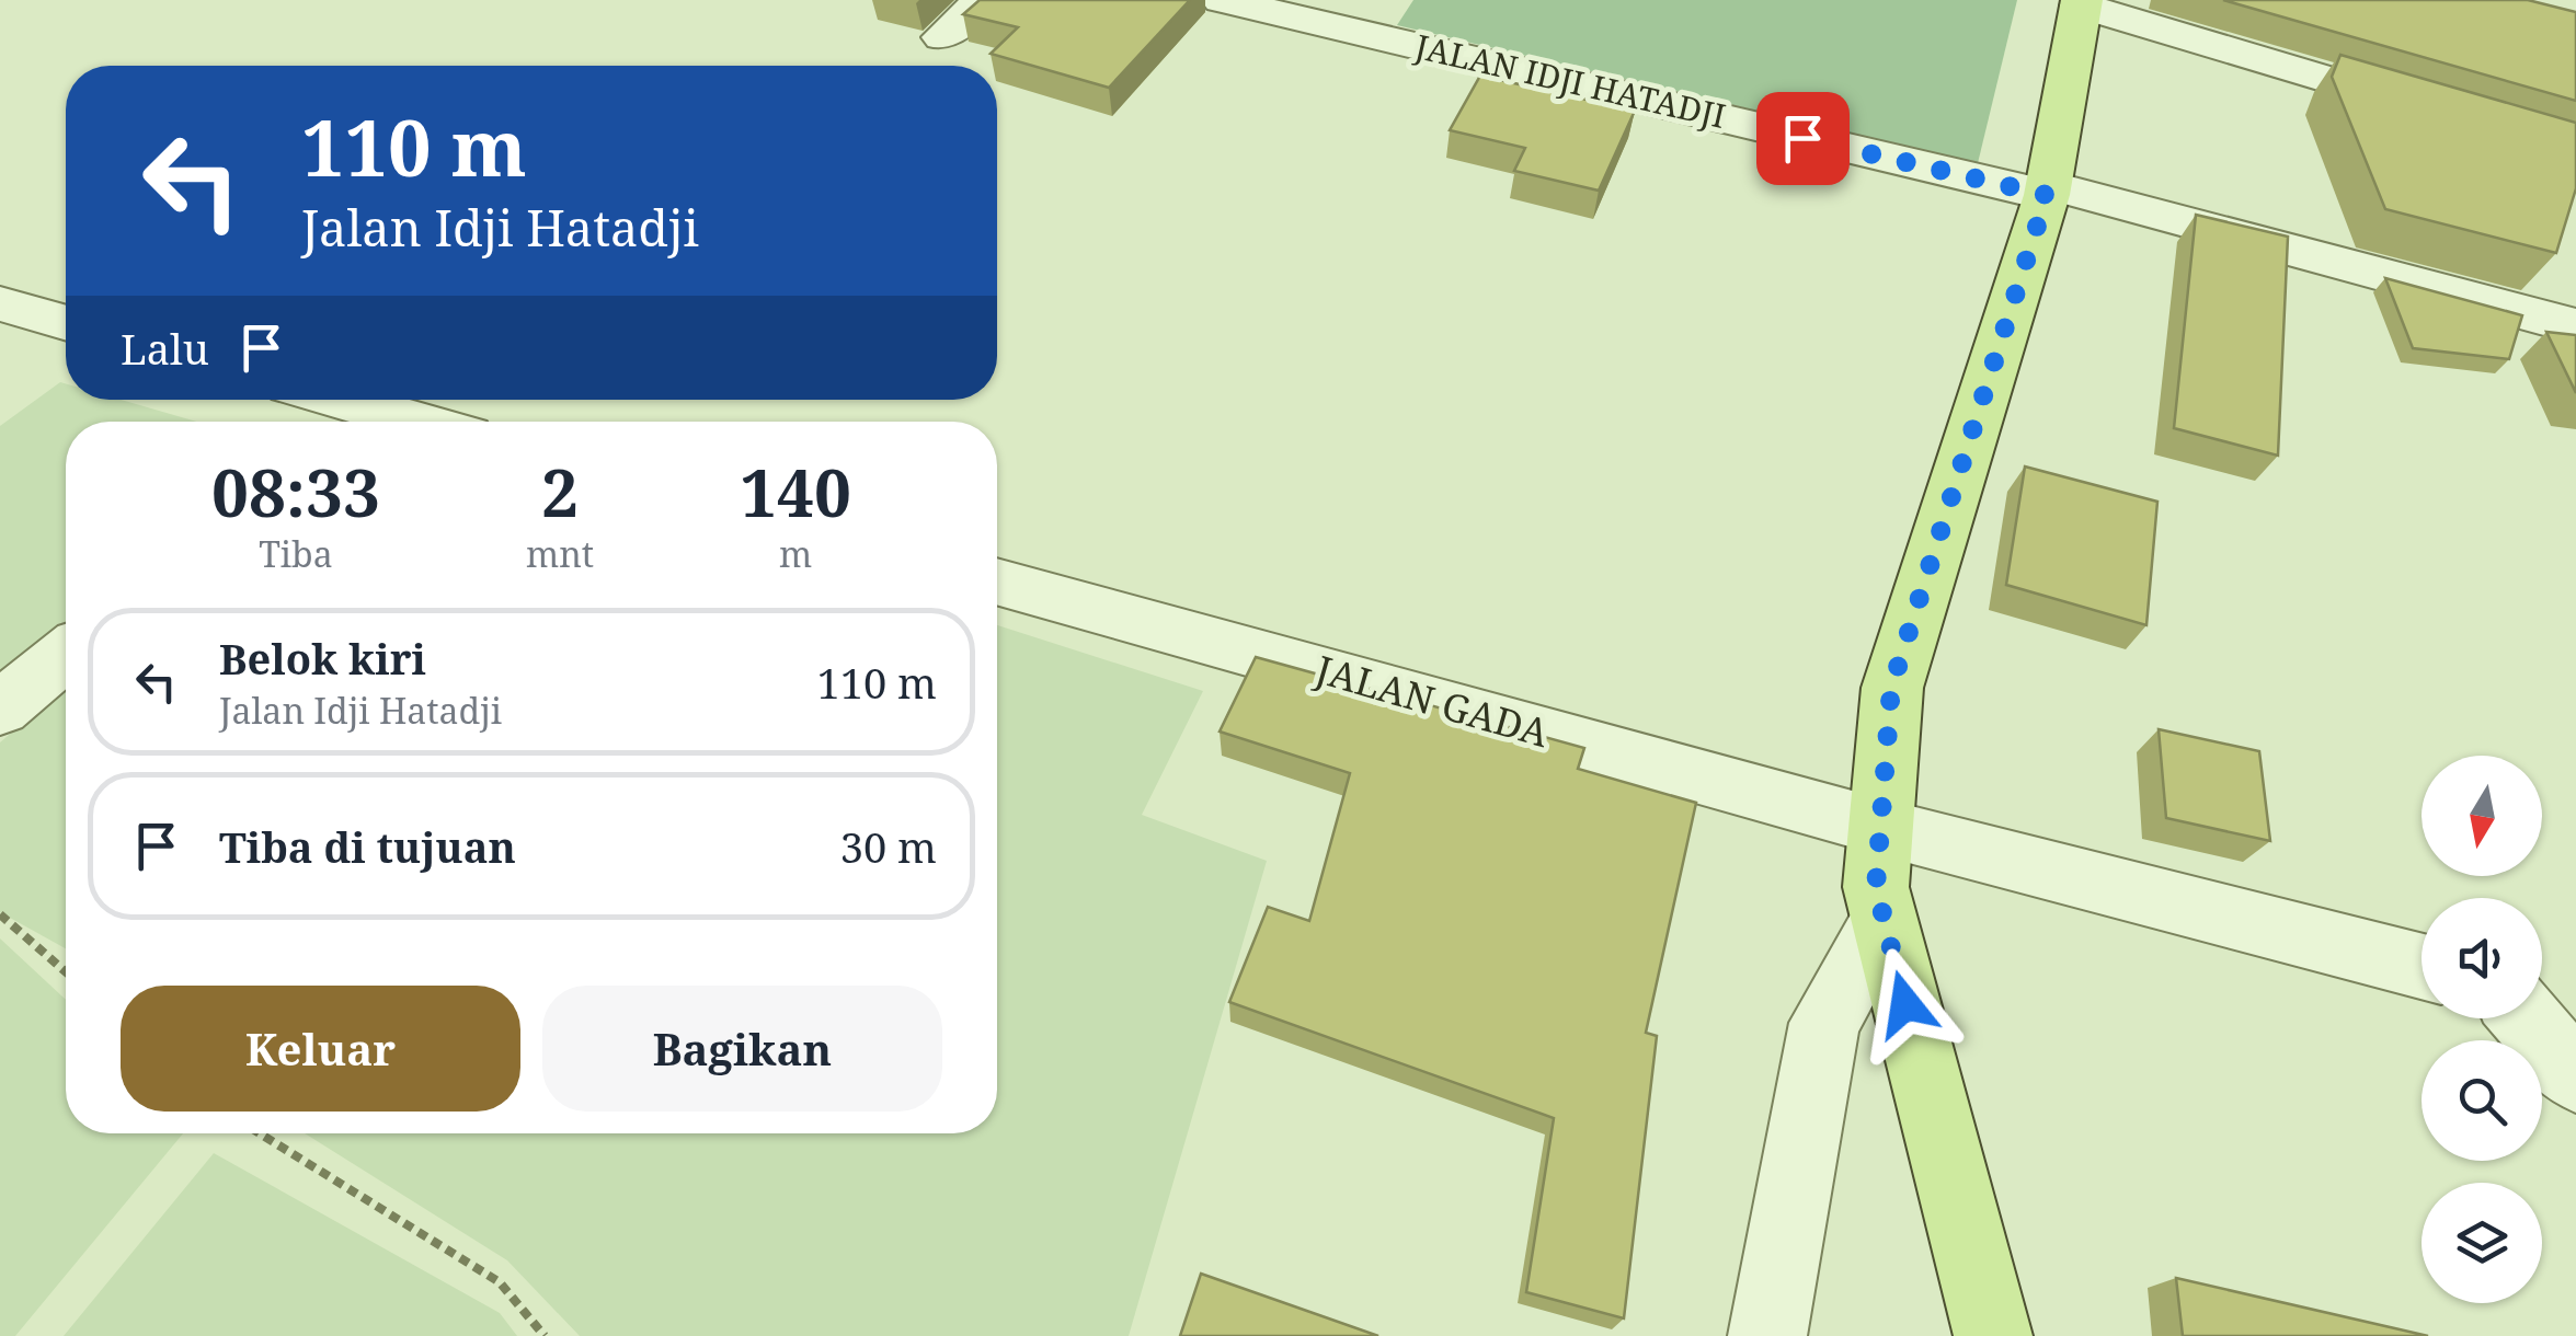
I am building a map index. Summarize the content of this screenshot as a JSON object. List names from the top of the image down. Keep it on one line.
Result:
{"streets":{"street":["JALAN IDJI HATADJI","JALAN GADA"]},"north":"bottom","page":{"turn":["110 m","Jalan Idji Hatadji"],"then":"Lalu","eta":["08:33","Tiba","2","mnt","140","m"],"list":[{"name":"Belok kiri","note":"Jalan Idji Hatadji","value":"110 m"},{"name":"Tiba di tujuan","value":"30 m"}],"buttons":["Keluar","Bagikan"]}}
